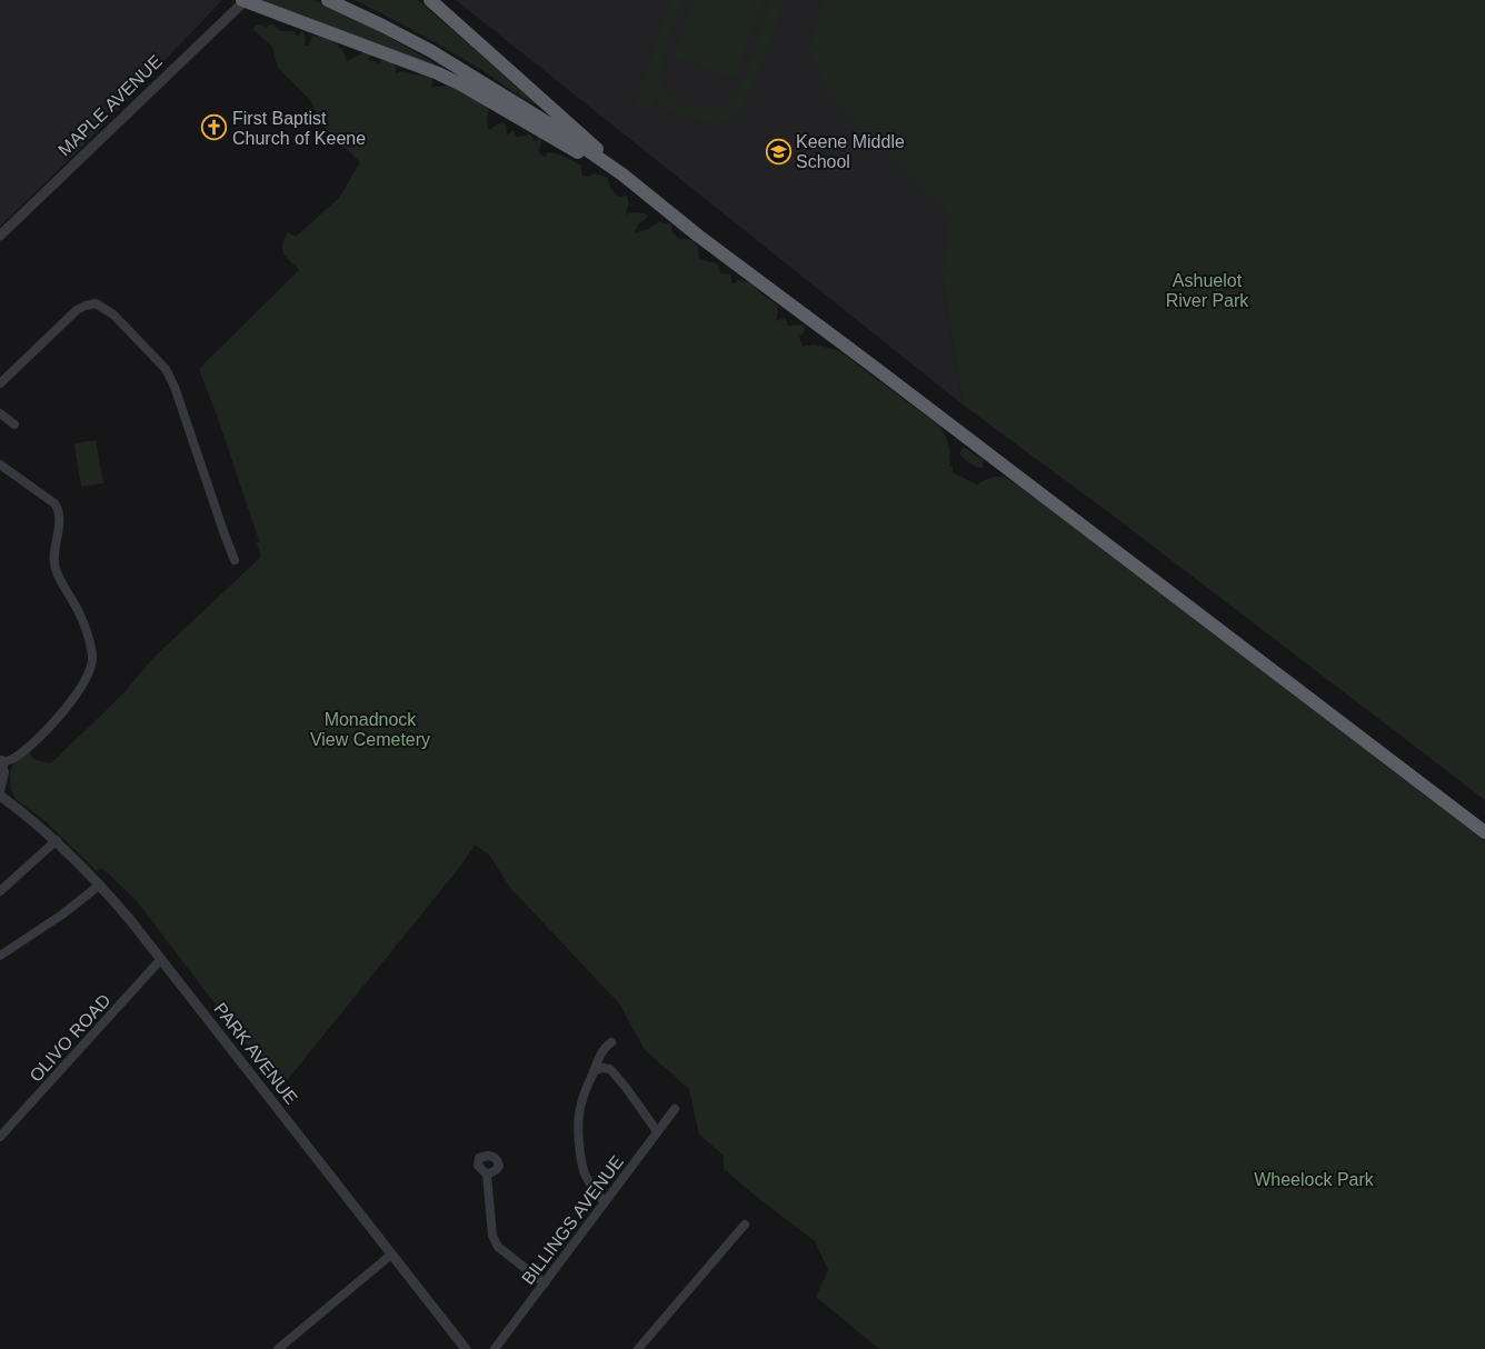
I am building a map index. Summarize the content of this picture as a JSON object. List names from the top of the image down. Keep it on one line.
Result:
{"streets":{"street":["MAPLE AVENUE","OLIVO ROAD","PARK AVENUE","BILLINGS AVENUE"]},"crossings":[["OLIVO ROAD","PARK AVENUE"]],"parks":["Ashuelot River Park","Monadnock View Cemetery","Wheelock Park"],"places":{"church":["First Baptist Church of Keene"],"school or university":["Keene Middle School"]}}
